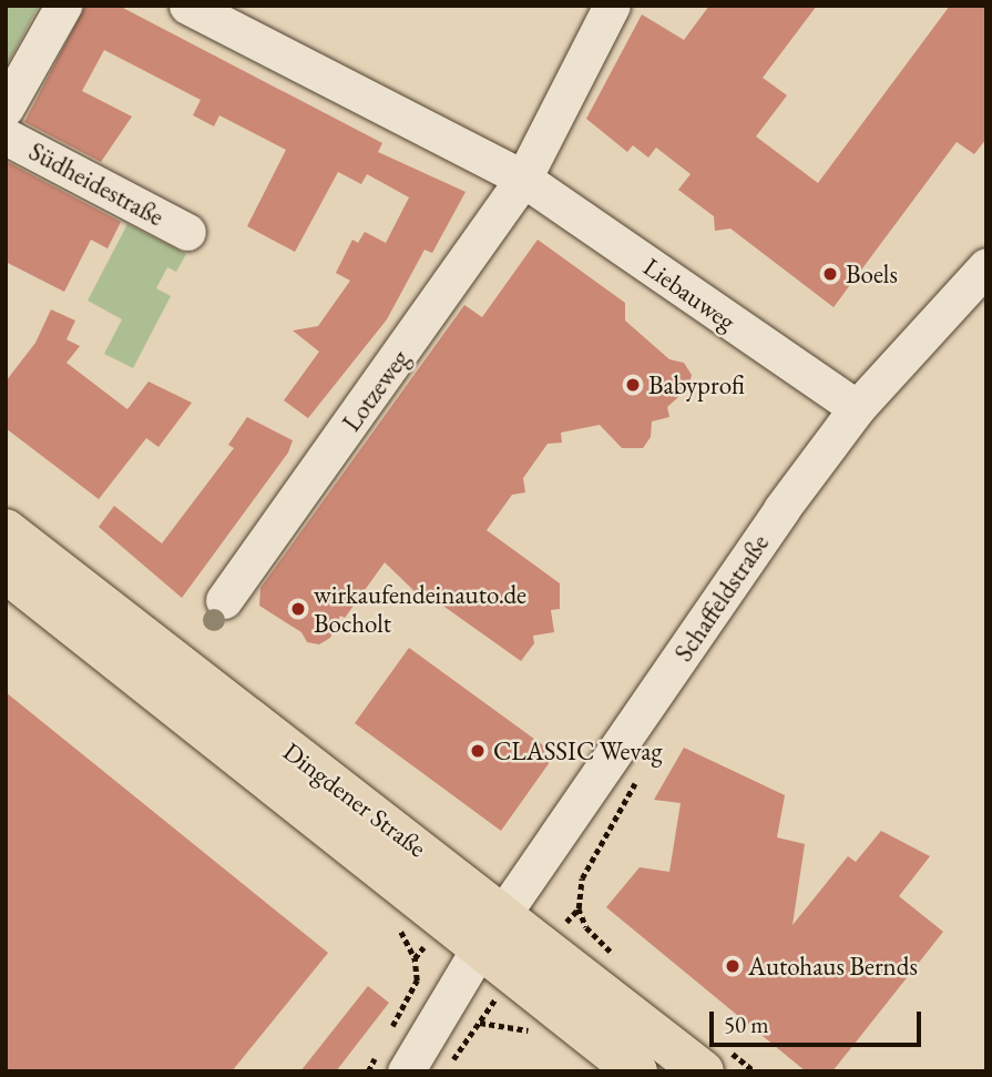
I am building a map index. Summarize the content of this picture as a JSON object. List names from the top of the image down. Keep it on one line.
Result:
{"streets":{"main road":["Dingdener Straße"],"street":["Südheidestraße","Liebauweg","Lotzeweg","Schaffeldstraße"]},"crossings":[["Liebauweg","Lotzeweg"],["Liebauweg","Schaffeldstraße"],["Schaffeldstraße","Dingdener Straße"]],"places":["Boels","Babyprofi","wirkaufendeinauto.de Bocholt","CLASSIC Wevag","Autohaus Bernds"],"scale_bar":"50 m"}
